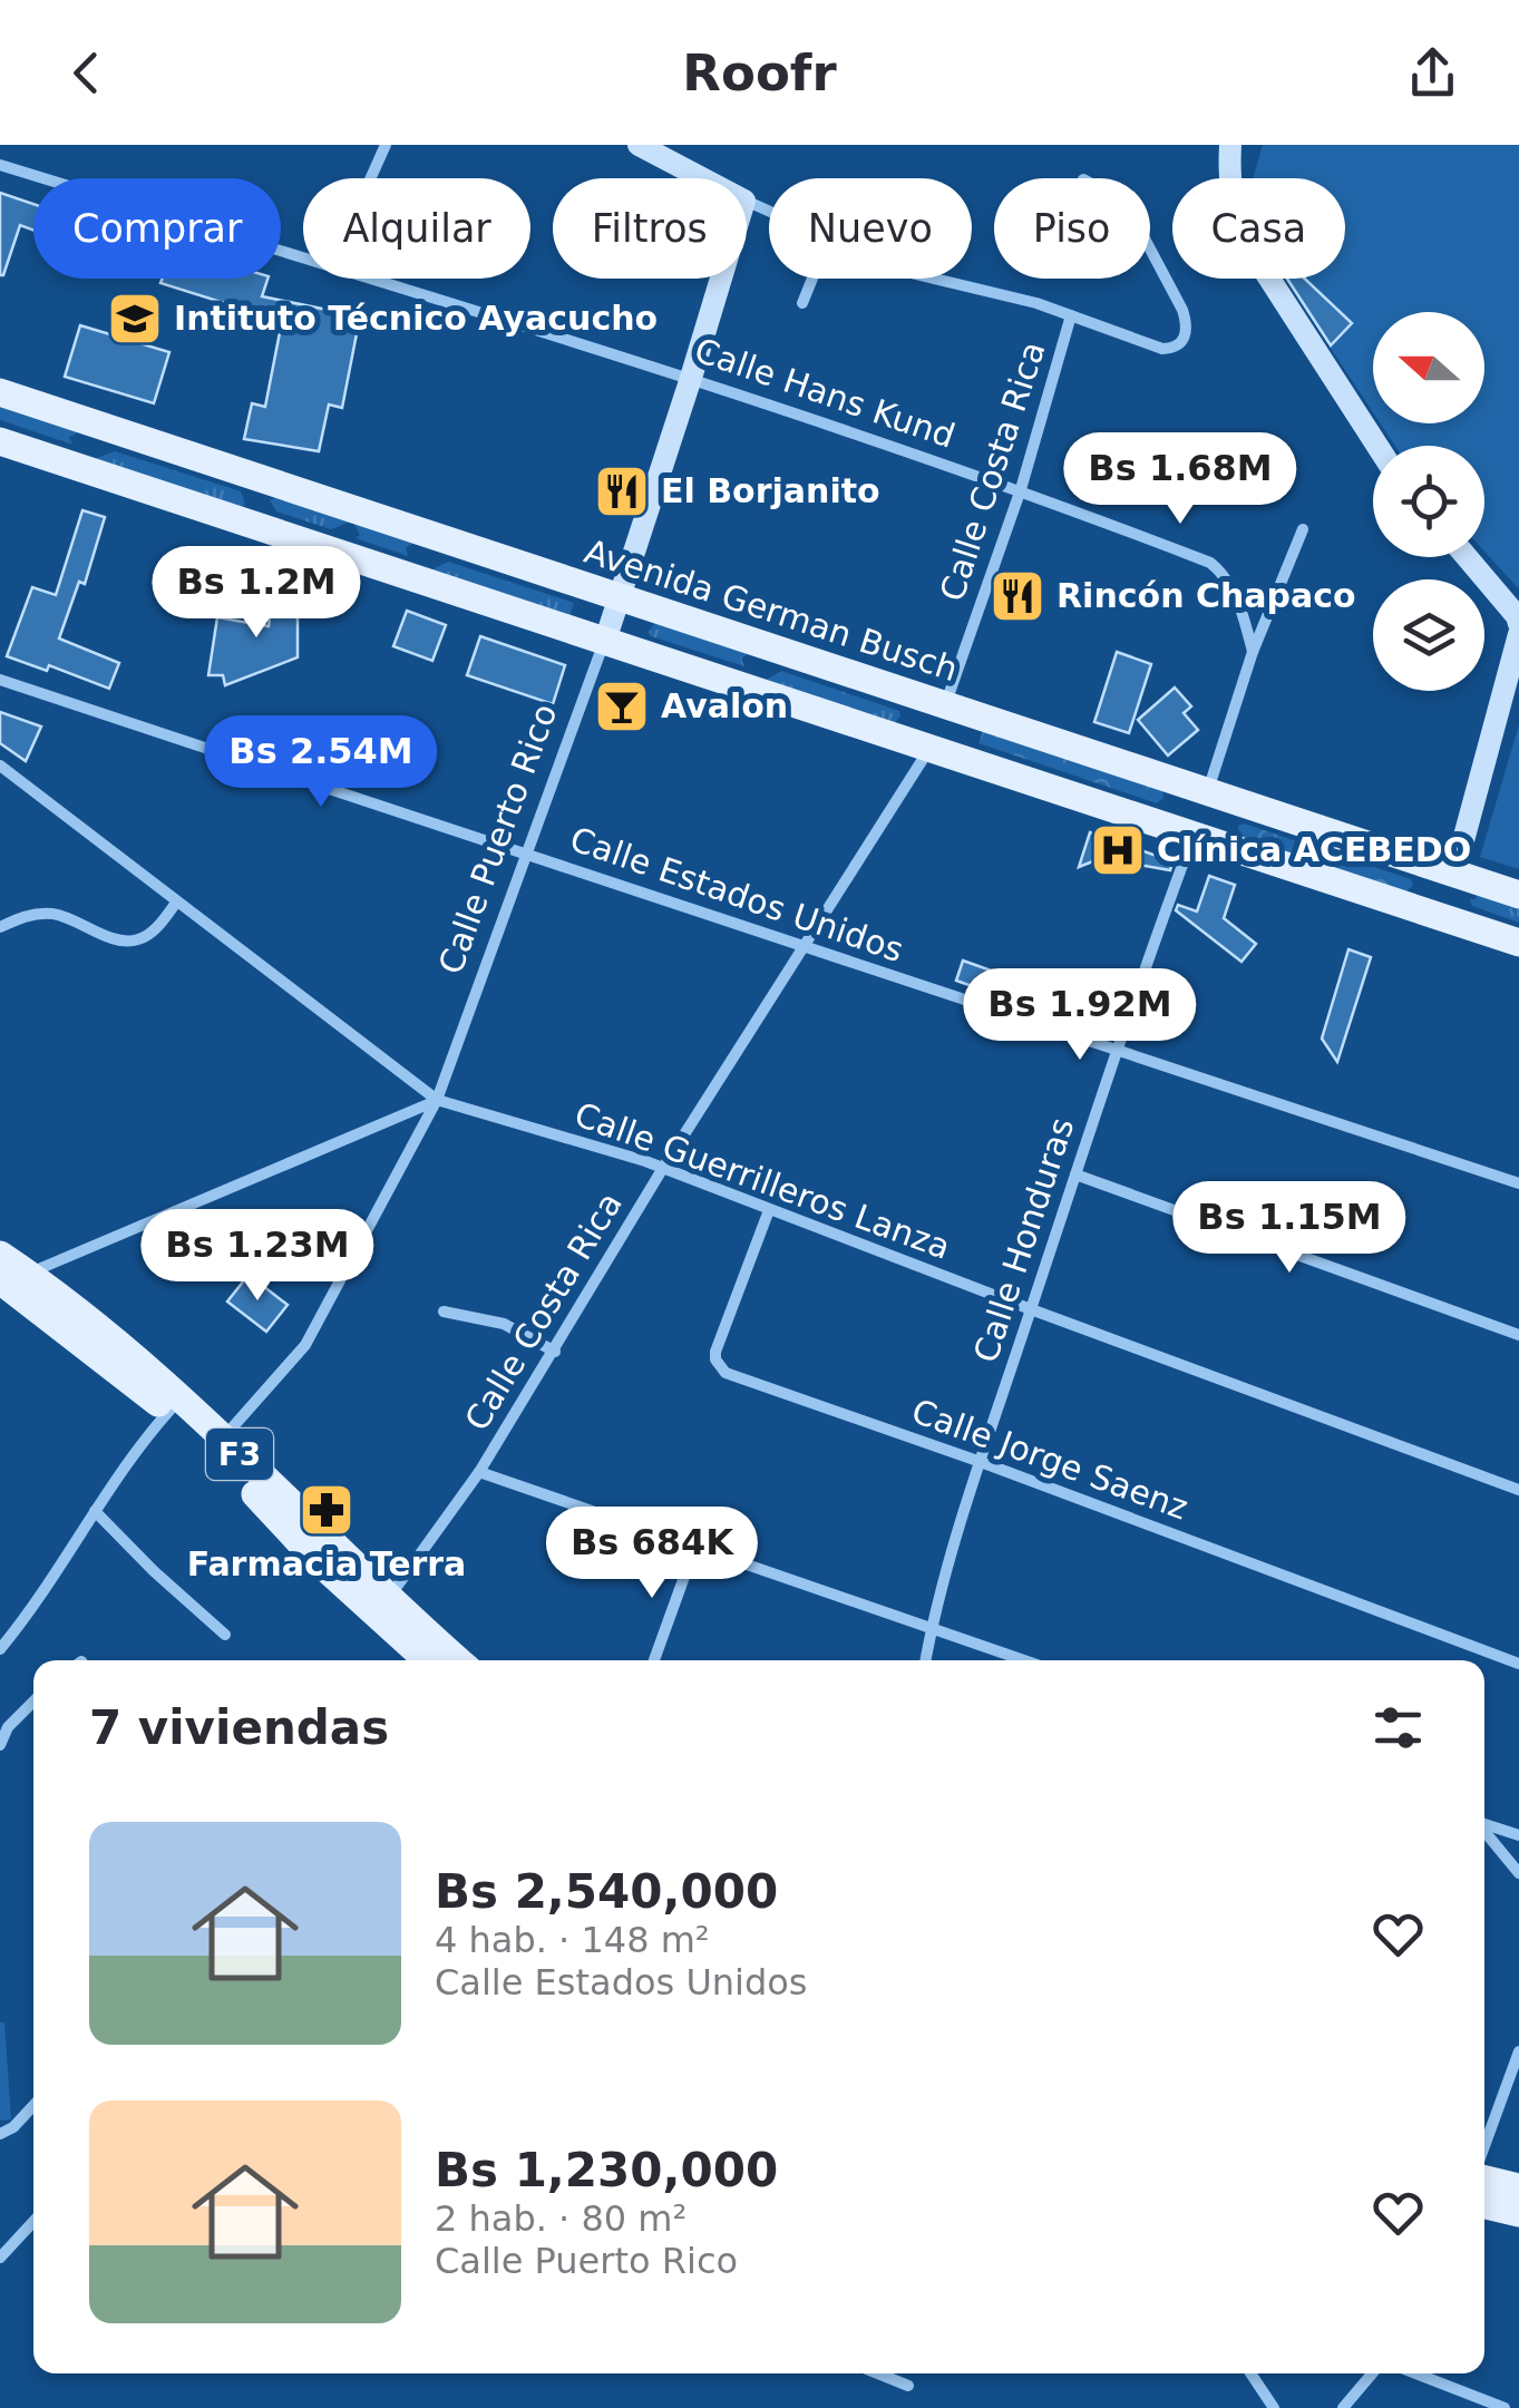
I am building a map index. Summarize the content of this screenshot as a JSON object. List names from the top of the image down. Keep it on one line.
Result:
{"streets":{"main road":["Avenida German Busch","Calle Puerto Rico","F3"],"street":["Calle Hans Kund","Calle Costa Rica","Calle Estados Unidos","Calle Guerrilleros Lanza","Calle Honduras","Calle Jorge Saenz"]},"crossings":[["Calle Hans Kund","Calle Costa Rica"],["Calle Hans Kund","Calle Puerto Rico"],["Calle Costa Rica","Avenida German Busch"],["Calle Costa Rica","Calle Estados Unidos"],["Calle Costa Rica","Calle Guerrilleros Lanza"],["Calle Costa Rica","F3"],["Avenida German Busch","Calle Puerto Rico"],["Calle Puerto Rico","Calle Estados Unidos"],["Calle Puerto Rico","Calle Guerrilleros Lanza"],["Calle Puerto Rico","F3"],["Calle Estados Unidos","Calle Honduras"],["Calle Guerrilleros Lanza","Calle Honduras"],["Calle Guerrilleros Lanza","Calle Jorge Saenz"],["Calle Honduras","Calle Jorge Saenz"]],"places":{"school or university":["Intituto Técnico Ayacucho"],"restaurant":["El Borjanito","Rincón Chapaco"],"bar":["Avalon"],"hospital":["Clínica ACEBEDO"],"pharmacy":["Farmacia Terra"]},"north":"left","page":{"header":"Roofr","chip":["Comprar","Alquilar","Filtros","Nuevo","Piso","Casa"],"price":["Bs 1.68M","Bs 1.2M","Bs 2.54M","Bs 1.92M","Bs 1.15M","Bs 1.23M","Bs 684K"],"heading":"7 viviendas","list":[{"name":"Bs 2,540,000","note":"4 hab. · 148 m² · Calle Estados Unidos"},{"name":"Bs 1,230,000","note":"2 hab. · 80 m² · Calle Puerto Rico"}]}}
